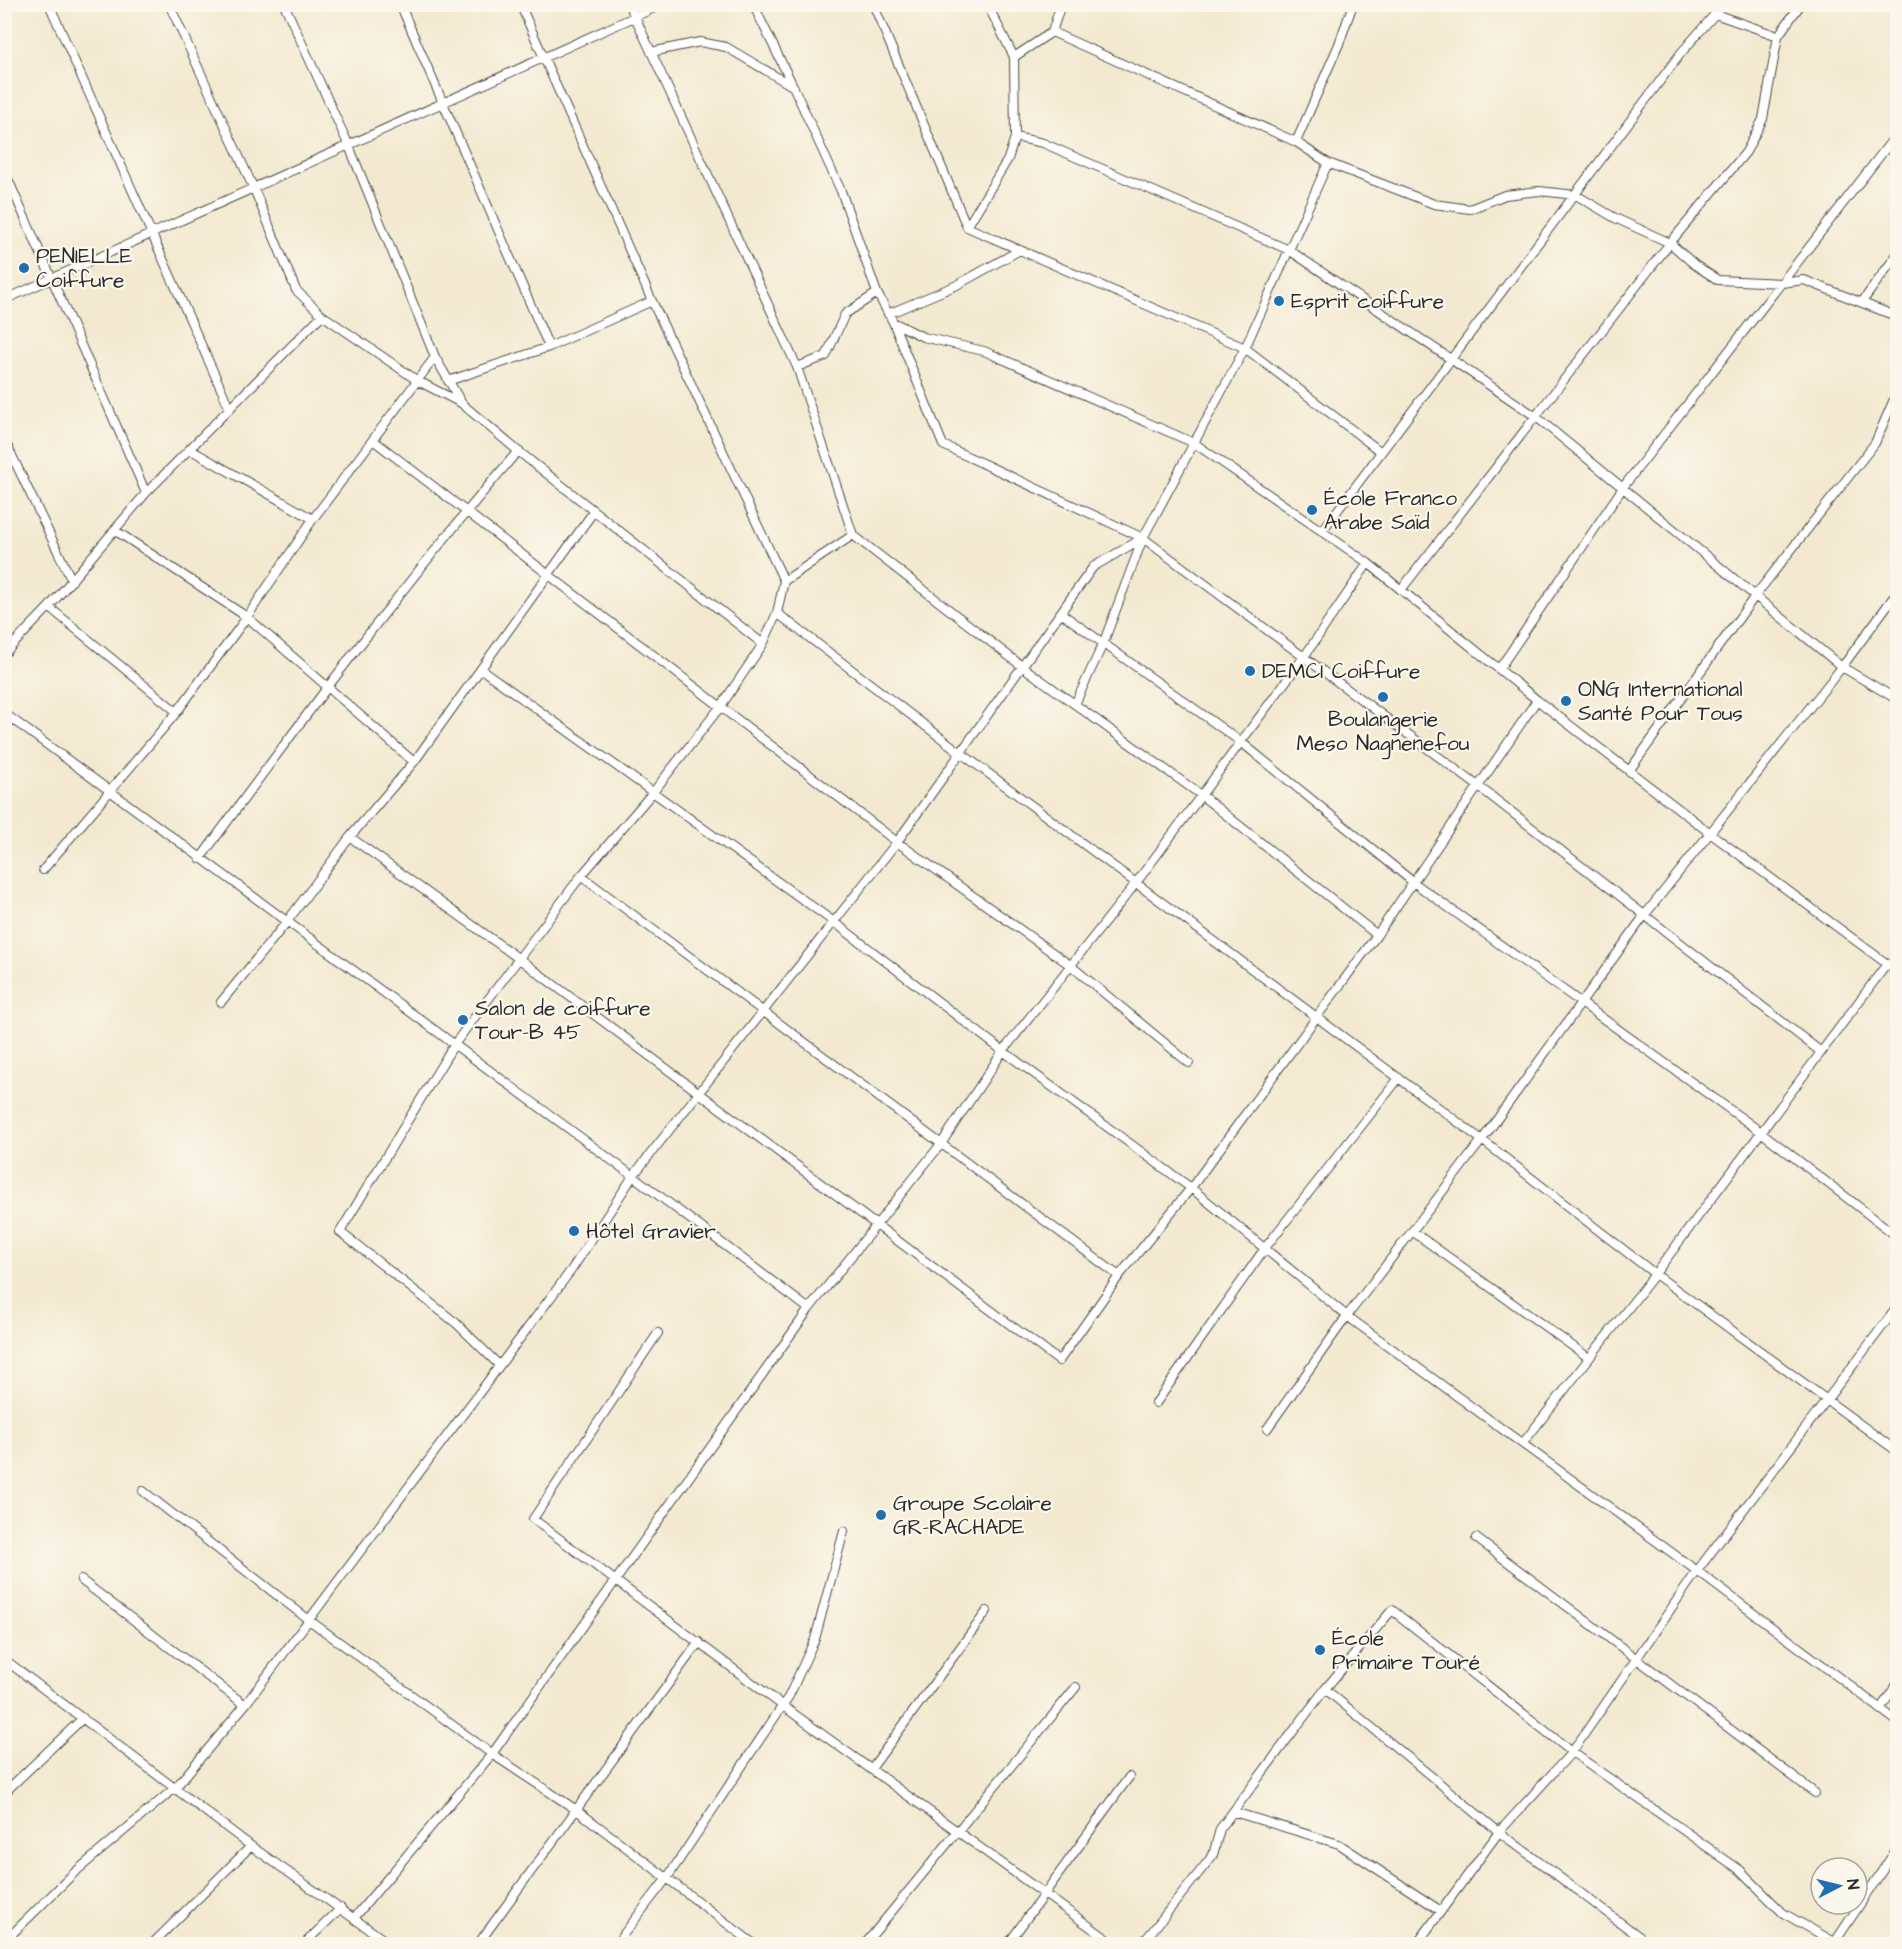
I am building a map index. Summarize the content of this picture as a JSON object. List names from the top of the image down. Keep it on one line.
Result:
{"places":["PENIELLE Coiffure","Esprit coiffure","École Franco Arabe Saïd","DEMCI Coiffure","Boulangerie Meso Nagnenefou","ONG International Santé Pour Tous","Salon de coiffure Tour-B 45","Hôtel Gravier","Groupe Scolaire GR-RACHADE","École Primaire Touré"],"north":"right"}
